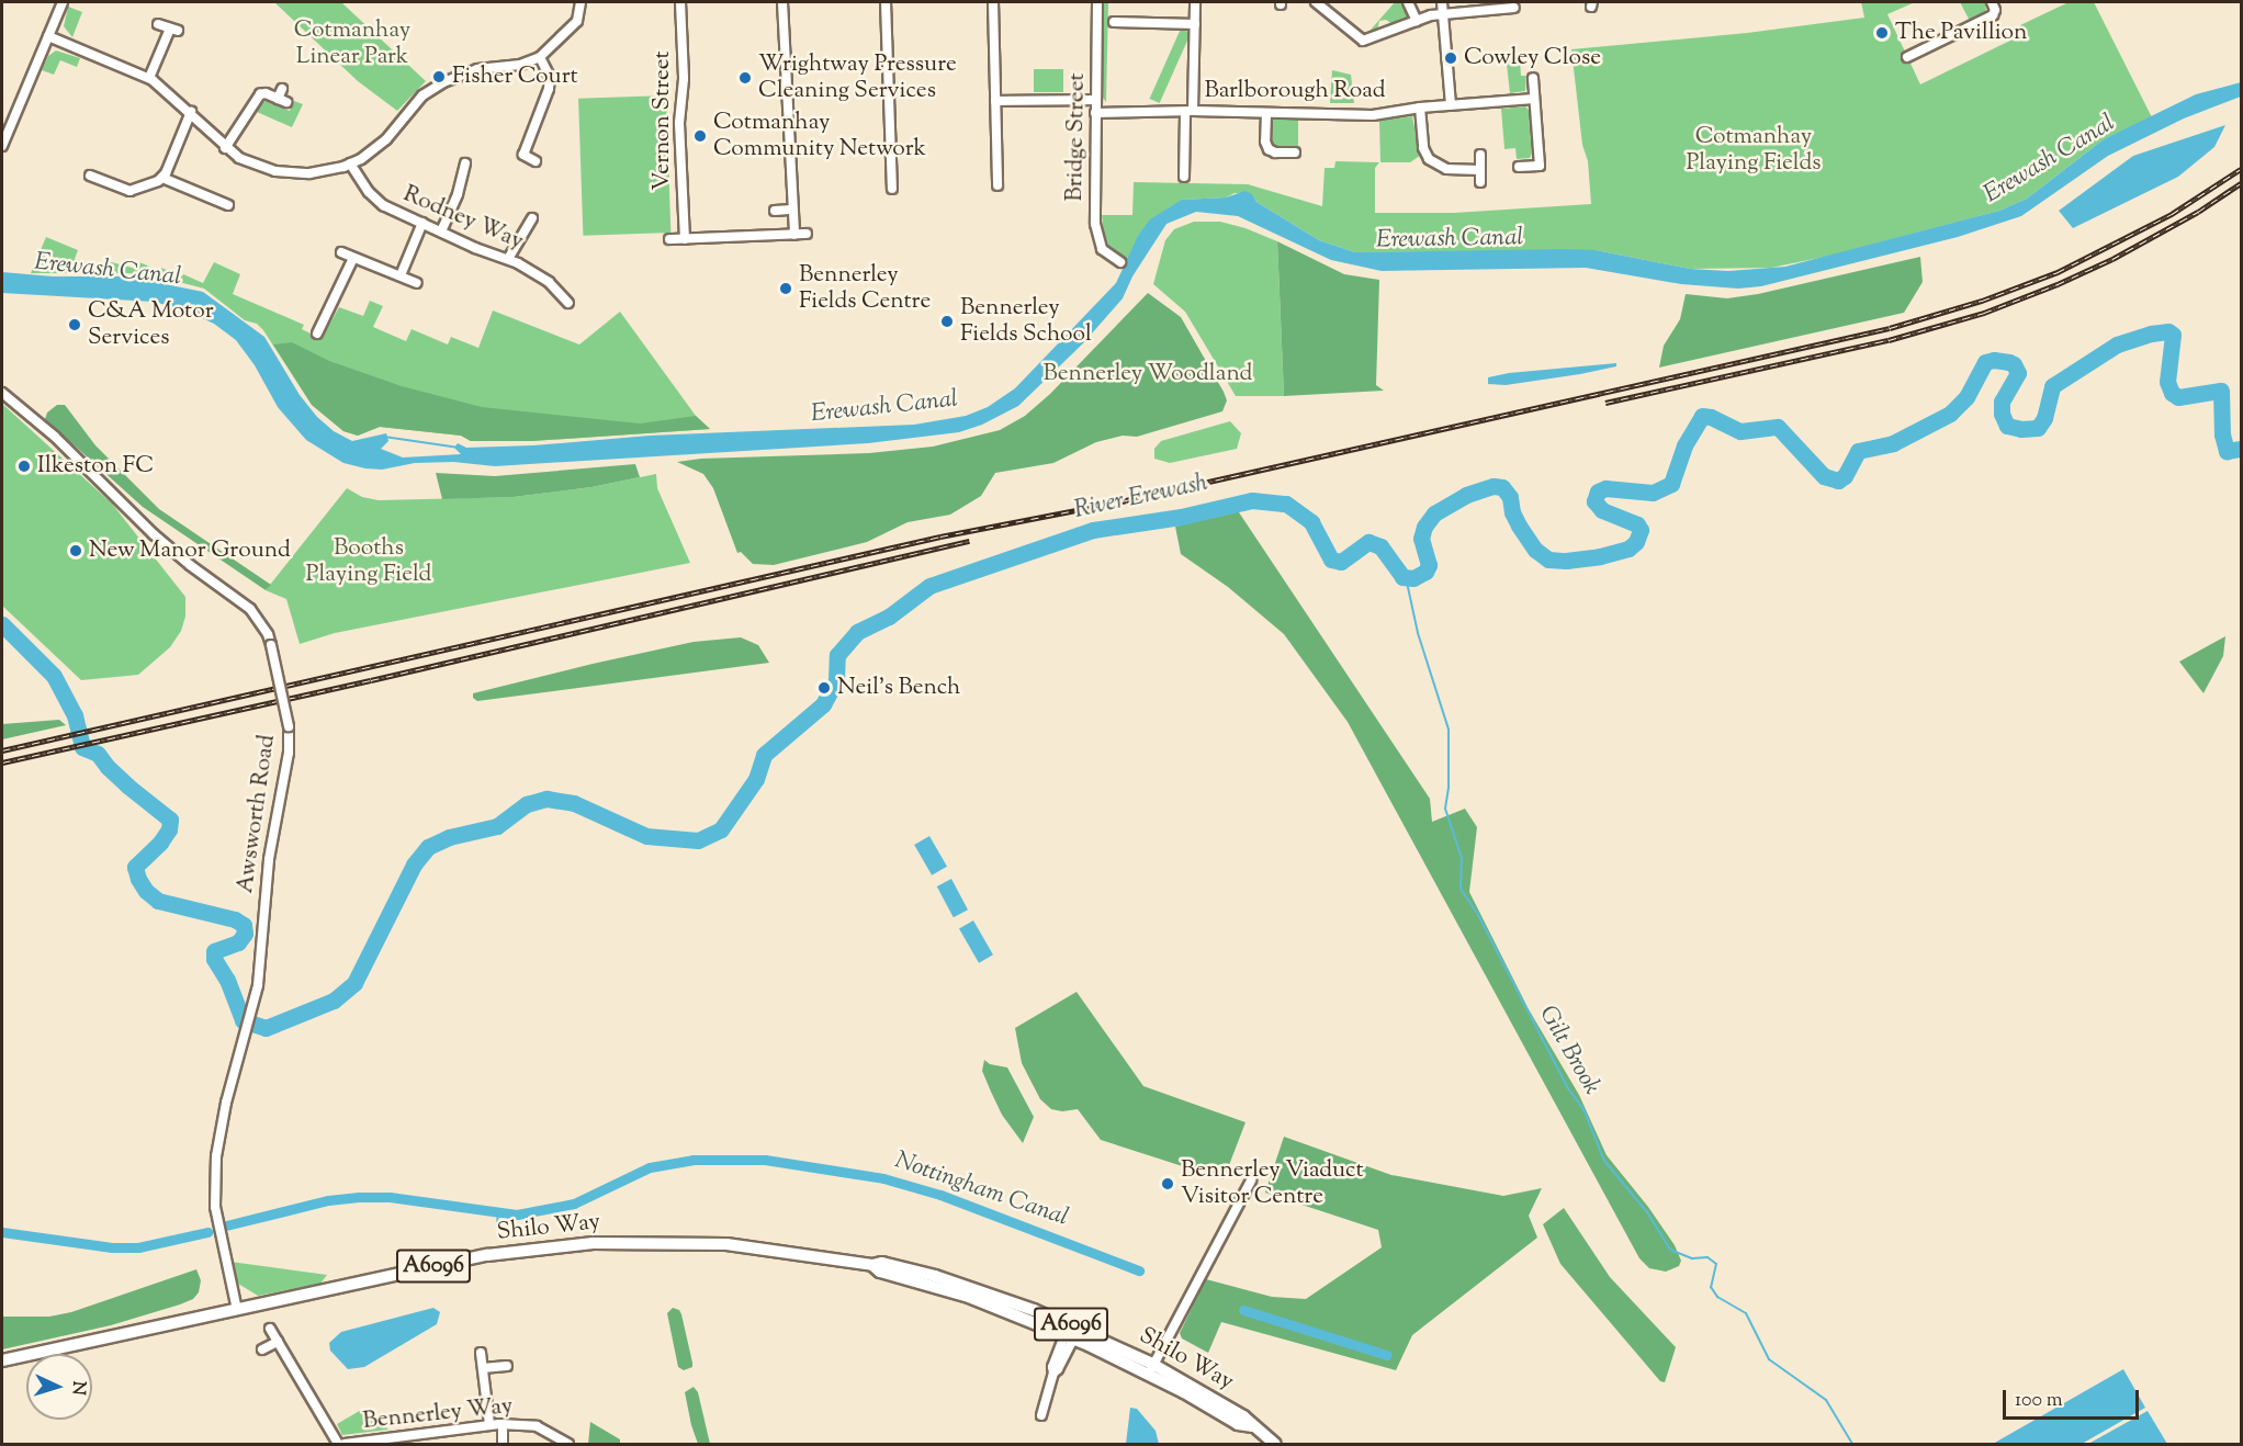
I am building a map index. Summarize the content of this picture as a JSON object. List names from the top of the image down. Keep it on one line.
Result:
{"streets":{"main road":["Shilo Way","A6096"],"street":["Barlborough Road","Vernon Street","Bridge Street","Rodney Way","Awsworth Road","Bennerley Way"]},"crossings":[["Barlborough Road","Bridge Street"],["Awsworth Road","Shilo Way"]],"water":["Erewash Canal","River Erewash","Gilt Brook","Nottingham Canal"],"parks":["Cotmanhay Linear Park","Cotmanhay Playing Fields","Bennerley Woodland","Booths Playing Field"],"places":["The Pavillion","Cowley Close","Fisher Court","Wrightway Pressure Cleaning Services","Cotmanhay Community Network","Bennerley Fields Centre","Bennerley Fields School","C&A Motor Services","Ilkeston FC","New Manor Ground","Neil's Bench","Bennerley Viaduct Visitor Centre"],"scale_bar":"100 m","north":"right"}
